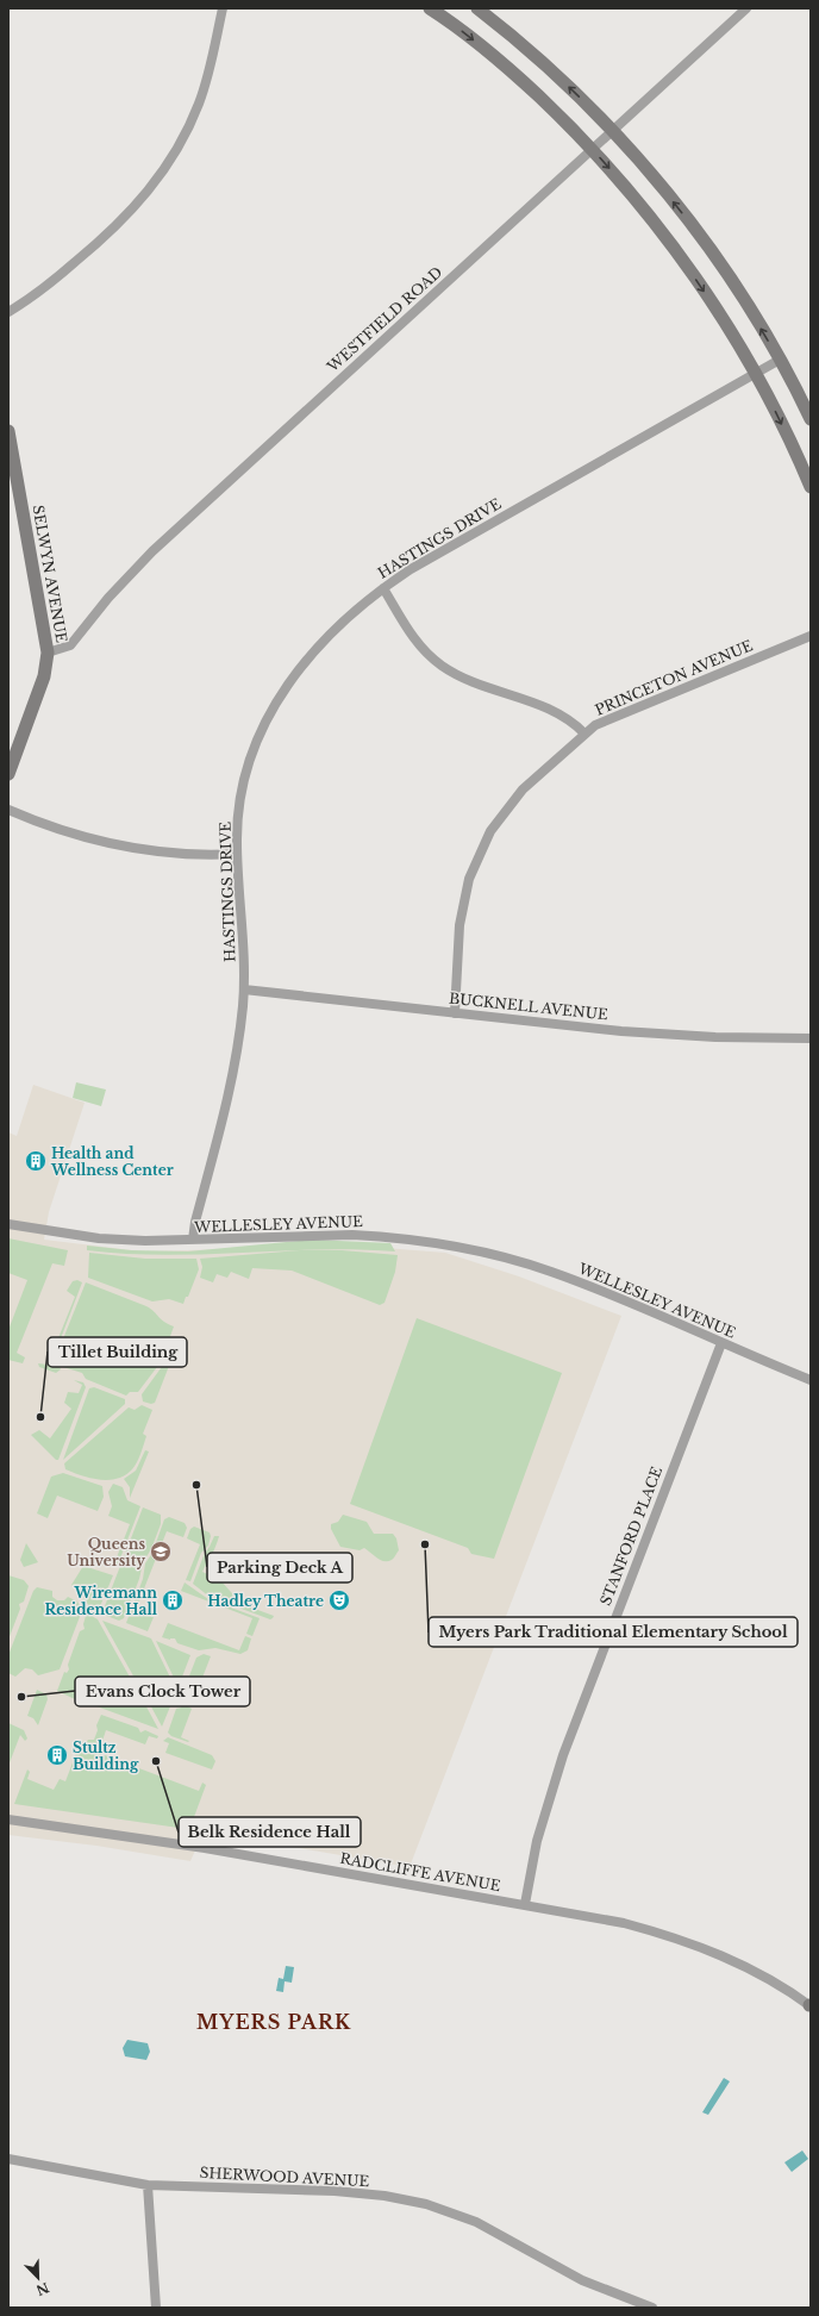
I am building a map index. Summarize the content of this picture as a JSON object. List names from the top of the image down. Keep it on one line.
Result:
{"streets":{"street":["WESTFIELD ROAD","HASTINGS DRIVE","SELWYN AVENUE","PRINCETON AVENUE","BUCKNELL AVENUE","WELLESLEY AVENUE","STANFORD PLACE","RADCLIFFE AVENUE","SHERWOOD AVENUE"]},"crossings":[["WESTFIELD ROAD","SELWYN AVENUE"],["HASTINGS DRIVE","BUCKNELL AVENUE"],["HASTINGS DRIVE","WELLESLEY AVENUE"],["PRINCETON AVENUE","BUCKNELL AVENUE"],["WELLESLEY AVENUE","STANFORD PLACE"],["STANFORD PLACE","RADCLIFFE AVENUE"]],"districts":["MYERS PARK"],"places":{"building":["Health and Wellness Center","Wiremann Residence Hall","Stultz Building"],"other":["Tillet Building","Parking Deck A","Myers Park Traditional Elementary School","Evans Clock Tower","Belk Residence Hall"],"school or university":["Queens University"],"theatre":["Hadley Theatre"]},"north":"bottom right"}
